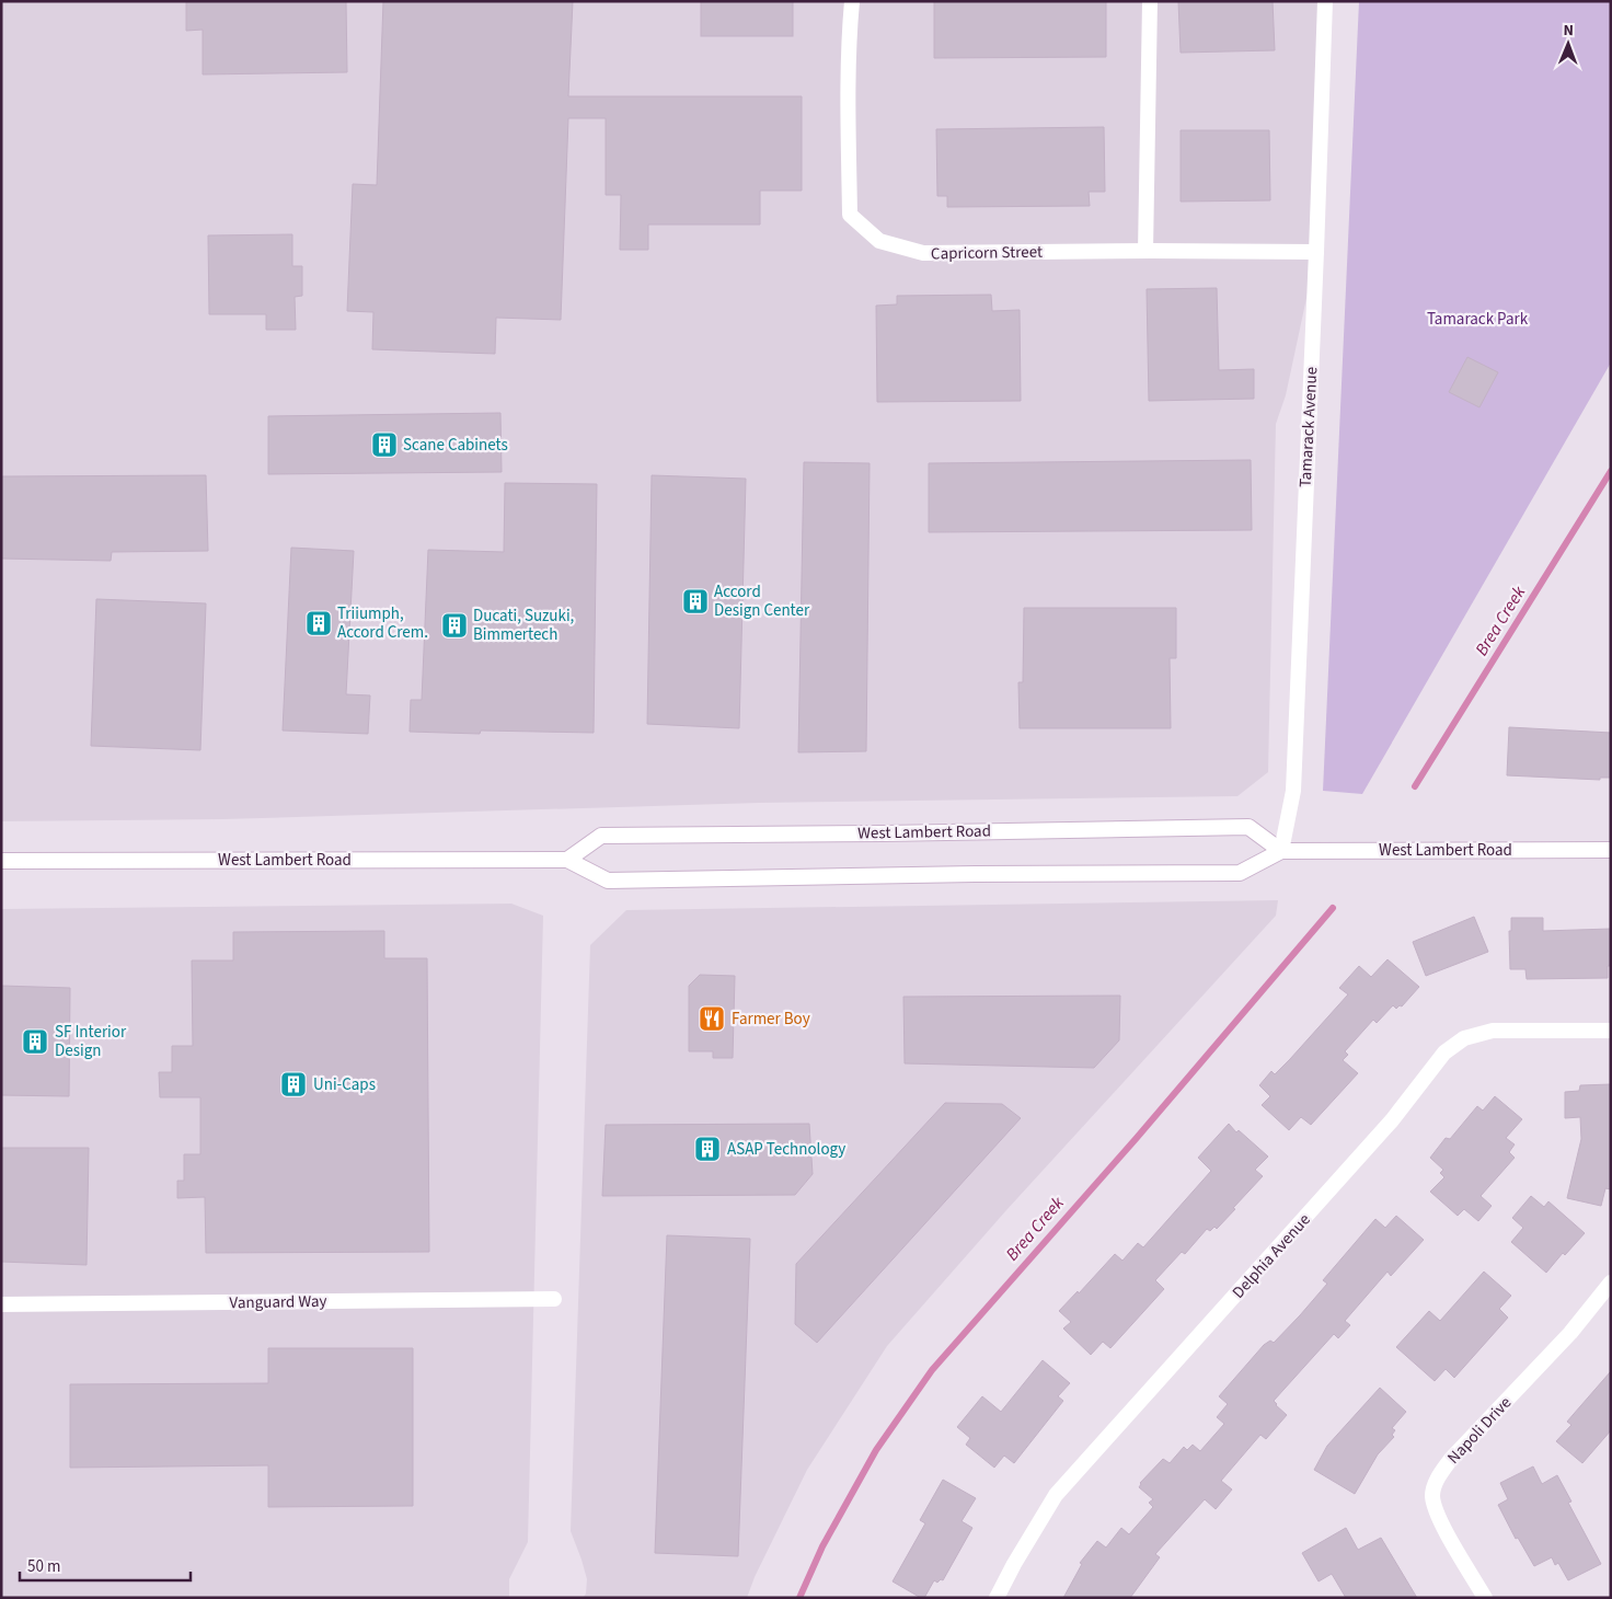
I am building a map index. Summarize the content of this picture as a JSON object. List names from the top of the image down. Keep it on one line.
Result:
{"streets":{"street":["Capricorn Street","Tamarack Avenue","West Lambert Road","Delphia Avenue","Vanguard Way","Napoli Drive"]},"crossings":[["Capricorn Street","Tamarack Avenue"],["Tamarack Avenue","West Lambert Road"]],"water":["Brea Creek"],"parks":["Tamarack Park"],"places":{"building":["Scane Cabinets","Accord Design Center","Triiumph, Accord Crem.","Ducati, Suzuki, Bimmertech","SF Interior Design","Uni-Caps","ASAP Technology"],"restaurant":["Farmer Boy"]},"scale_bar":"50 m","north":"top"}
